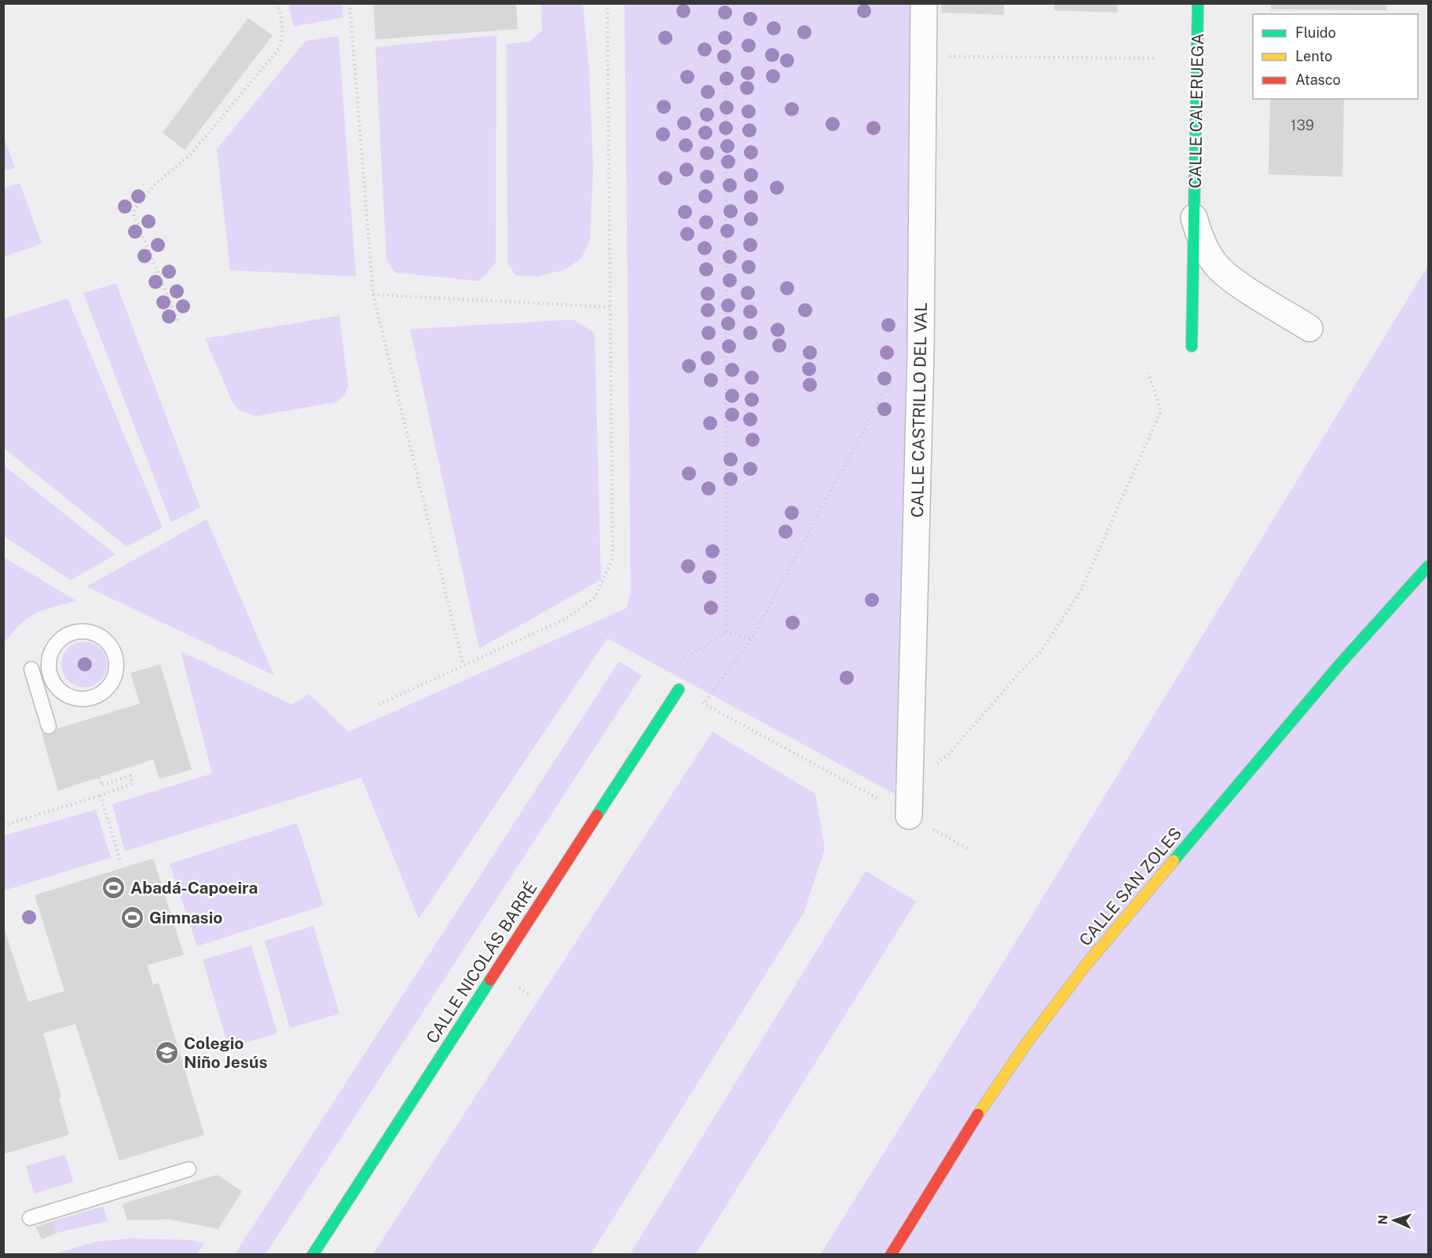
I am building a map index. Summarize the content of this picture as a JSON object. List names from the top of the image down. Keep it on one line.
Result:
{"streets":{"street":["CALLE CALERUEGA","CALLE CASTRILLO DEL VAL","CALLE SAN ZOLES","CALLE NICOLÁS BARRÉ"]},"places":{"sports":["Abadá-Capoeira","Gimnasio"],"school or university":["Colegio Niño Jesús"]},"house_numbers":["139"],"legend":["Fluido","Lento","Atasco"],"north":"left"}
